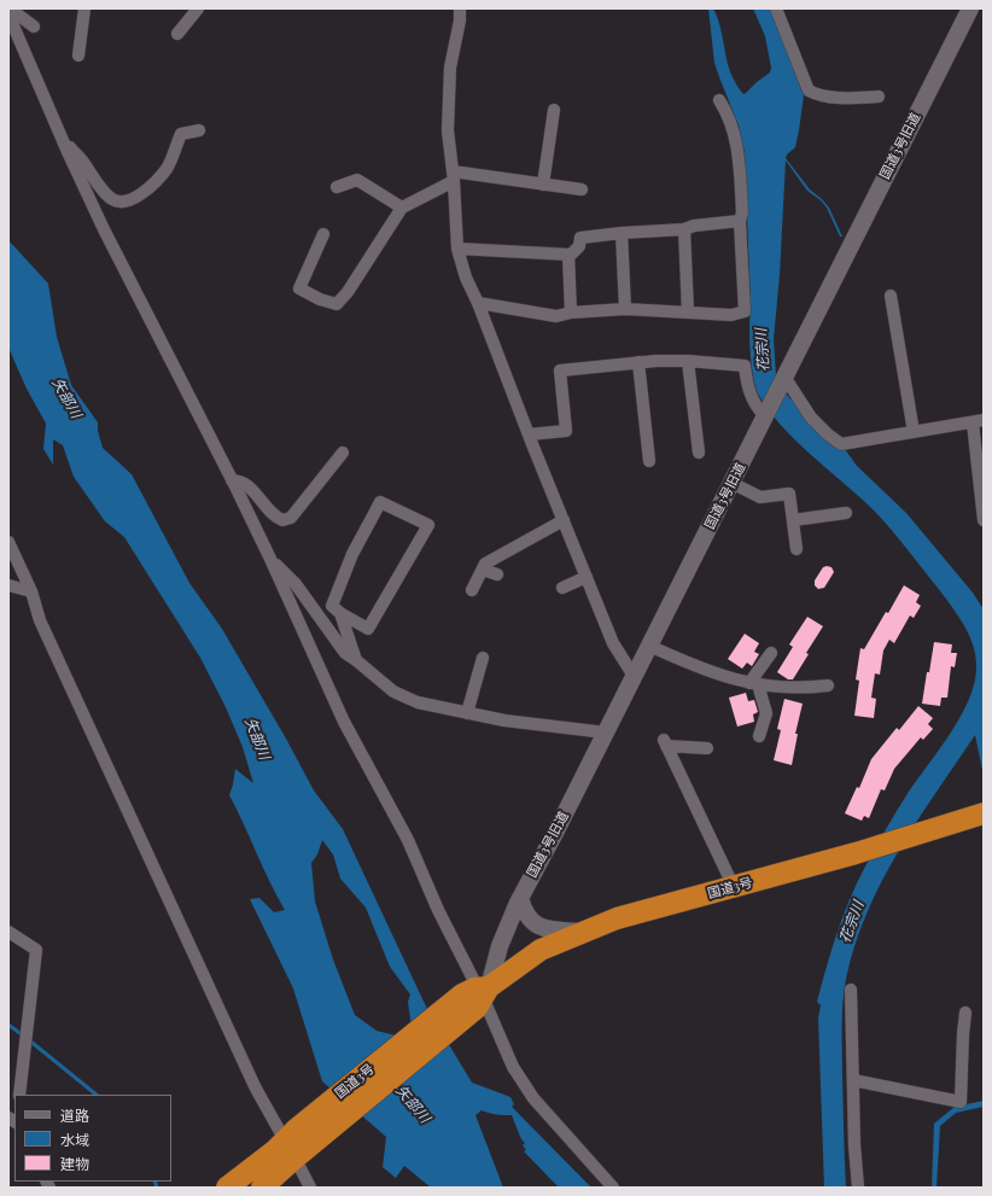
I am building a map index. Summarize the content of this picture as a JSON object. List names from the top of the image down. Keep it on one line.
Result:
{"streets":{"highway":["国道3号"],"street":["国道3号旧道"]},"crossings":[["国道3号旧道","国道3号"]],"water":["花宗川","矢部川"],"legend":["道路","水域","建物"]}
